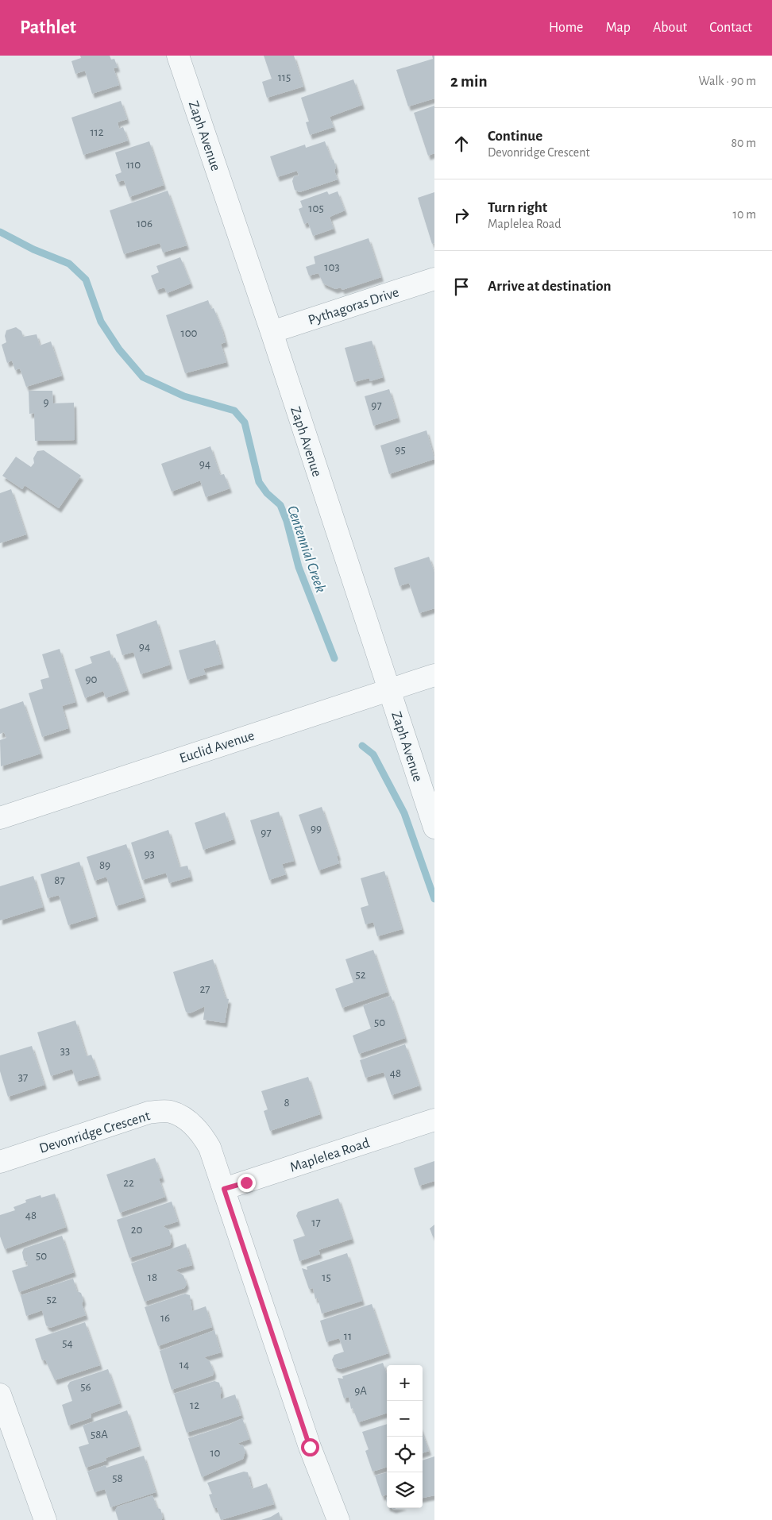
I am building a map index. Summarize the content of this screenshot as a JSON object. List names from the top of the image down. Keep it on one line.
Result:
{"streets":{"street":["Zaph Avenue","Pythagoras Drive","Euclid Avenue","Devonridge Crescent","Maplelea Road"]},"crossings":[["Zaph Avenue","Pythagoras Drive"],["Zaph Avenue","Euclid Avenue"],["Devonridge Crescent","Maplelea Road"]],"water":["Centennial Creek"],"house_numbers":["115","112","110","105","106","103","100","9","97","95","94","94","90","99","97","93","89","87","52","27","50","33","48","37","8","22","48","17","20","50","18","15","52","16","11","54","14","56","9A","12","58A","10","58"],"page":{"header":"Pathlet","nav":["Home","Map","About","Contact"],"heading":["2 min","Walk · 90 m"],"list":[["Continue","Devonridge Crescent","80 m"],["Turn right","Maplelea Road","10 m"],"Arrive at destination"],"map_buttons":["+","−"]}}
